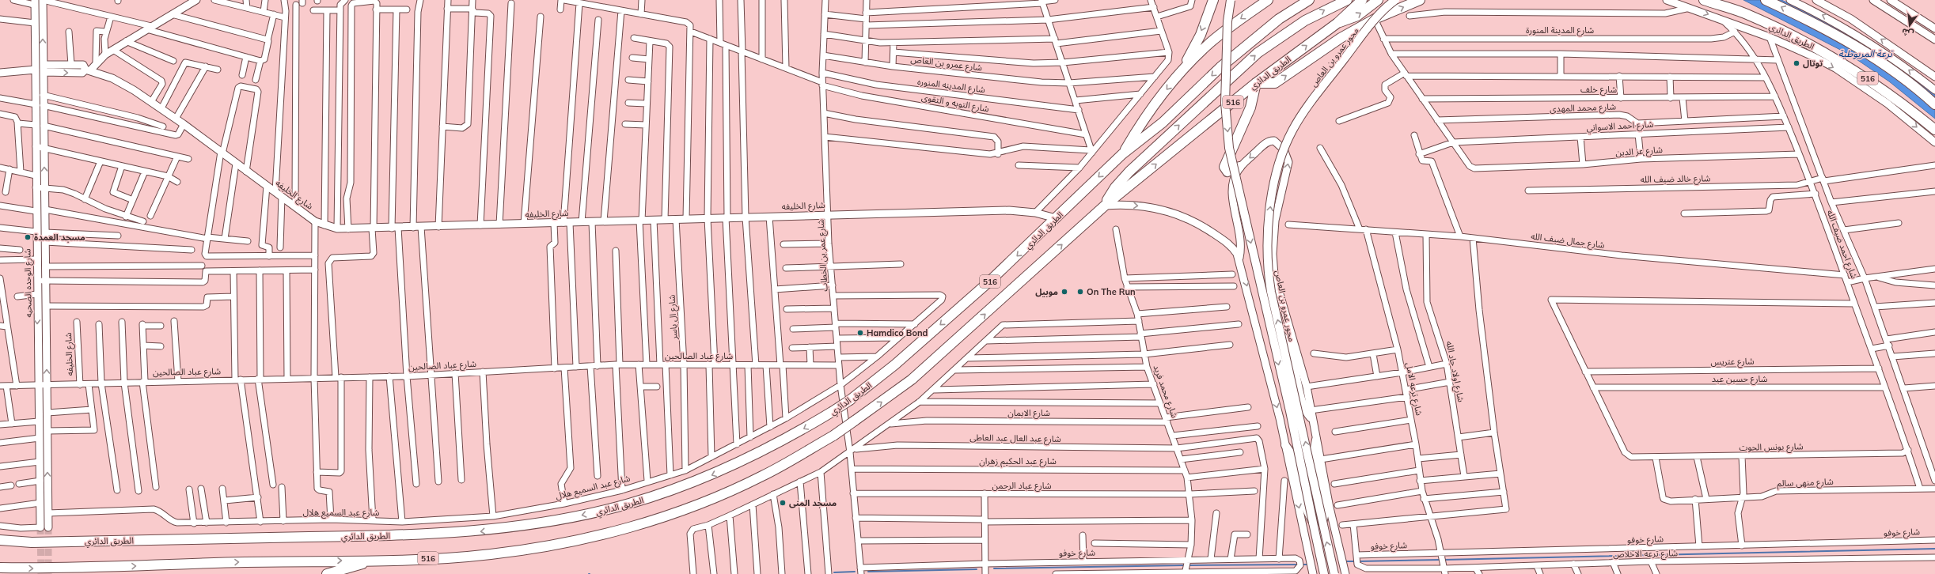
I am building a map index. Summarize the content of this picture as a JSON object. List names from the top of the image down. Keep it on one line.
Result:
{"streets":{"highway":["الطريق الدائري","516"],"main road":["محور عمرو بن العاص","شارع الخليفه","شارع الوحده الصحيه"],"street":["شارع المدينة المنورة","شارع عمرو بن العاص","شارع المدينه المنوره","شارع خلف","شارع التوبه و التقوى","شارع محمد المهدى","شارع احمد الاسواني","شارع عز الدين","شارع خالد ضيف الله","شارع جمال ضيف الله","شارع احمد ضيف الله","شارع عمر بن الخطاب","شارع ال ياسر","شارع عباد الصالحين","شارع عتريس","شارع اولاد جاد الله","شارع حسين عيد","شارع ترعه الامل","شارع محمد فريد","شارع الايمان","شارع عبد العال عبد العاطى","شارع يونس الحوت","شارع عبد الحكيم زهران","شارع منهى سالم","شارع عباد الرحمن","شارع عبد السميع هلال","شارع خوفو","شارع ترعه الاخلاص"]},"crossings":[["شارع المدينة المنورة","شارع احمد ضيف الله"],["الطريق الدائري","شارع الخليفه"],["شارع عمرو بن العاص","شارع عمر بن الخطاب"],["شارع المدينه المنوره","شارع عمر بن الخطاب"],["شارع خلف","شارع احمد ضيف الله"],["شارع التوبه و التقوى","شارع عمر بن الخطاب"],["شارع محمد المهدى","شارع احمد ضيف الله"],["شارع احمد الاسواني","شارع عز الدين"],["شارع احمد الاسواني","شارع احمد ضيف الله"],["شارع عز الدين","شارع احمد ضيف الله"],["شارع خالد ضيف الله","شارع احمد ضيف الله"],["شارع الخليفه","شارع عمر بن الخطاب"],["شارع الخليفه","شارع الوحده الصحيه"],["شارع الخليفه","شارع ال ياسر"],["شارع الخليفه","شارع عباد الصالحين"],["شارع جمال ضيف الله","شارع احمد ضيف الله"],["شارع جمال ضيف الله","شارع اولاد جاد الله"],["شارع جمال ضيف الله","شارع ترعه الامل"],["شارع احمد ضيف الله","شارع عتريس"],["شارع احمد ضيف الله","شارع حسين عيد"],["شارع احمد ضيف الله","شارع يونس الحوت"],["شارع احمد ضيف الله","شارع منهى سالم"],["شارع عمر بن الخطاب","شارع عباد الصالحين"],["شارع عمر بن الخطاب","شارع عبد العال عبد العاطى"],["شارع عمر بن الخطاب","شارع عبد الحكيم زهران"],["شارع عمر بن الخطاب","شارع عباد الرحمن"],["شارع عمر بن الخطاب","شارع عبد السميع هلال"],["شارع عمر بن الخطاب","شارع خوفو"],["شارع الوحده الصحيه","شارع عباد الصالحين"],["شارع الوحده الصحيه","شارع عبد السميع هلال"],["شارع ال ياسر","شارع عباد الصالحين"],["شارع ال ياسر","شارع عبد السميع هلال"],["شارع حسين عيد","شارع يونس الحوت"],["شارع ترعه الامل","شارع خوفو"],["شارع ترعه الامل","شارع ترعه الاخلاص"],["شارع محمد فريد","شارع الايمان"],["شارع محمد فريد","شارع عبد العال عبد العاطى"],["شارع محمد فريد","شارع عبد الحكيم زهران"],["شارع محمد فريد","شارع عباد الرحمن"],["شارع محمد فريد","شارع خوفو"],["شارع يونس الحوت","شارع منهى سالم"],["شارع خوفو","شارع ترعه الاخلاص"]],"water":["ترعة المريوطية"],"places":["توتال","مسجد العمدة","موبيل","On The Run","Hamdico Bond","مسجد المنى"],"north":"bottom"}
